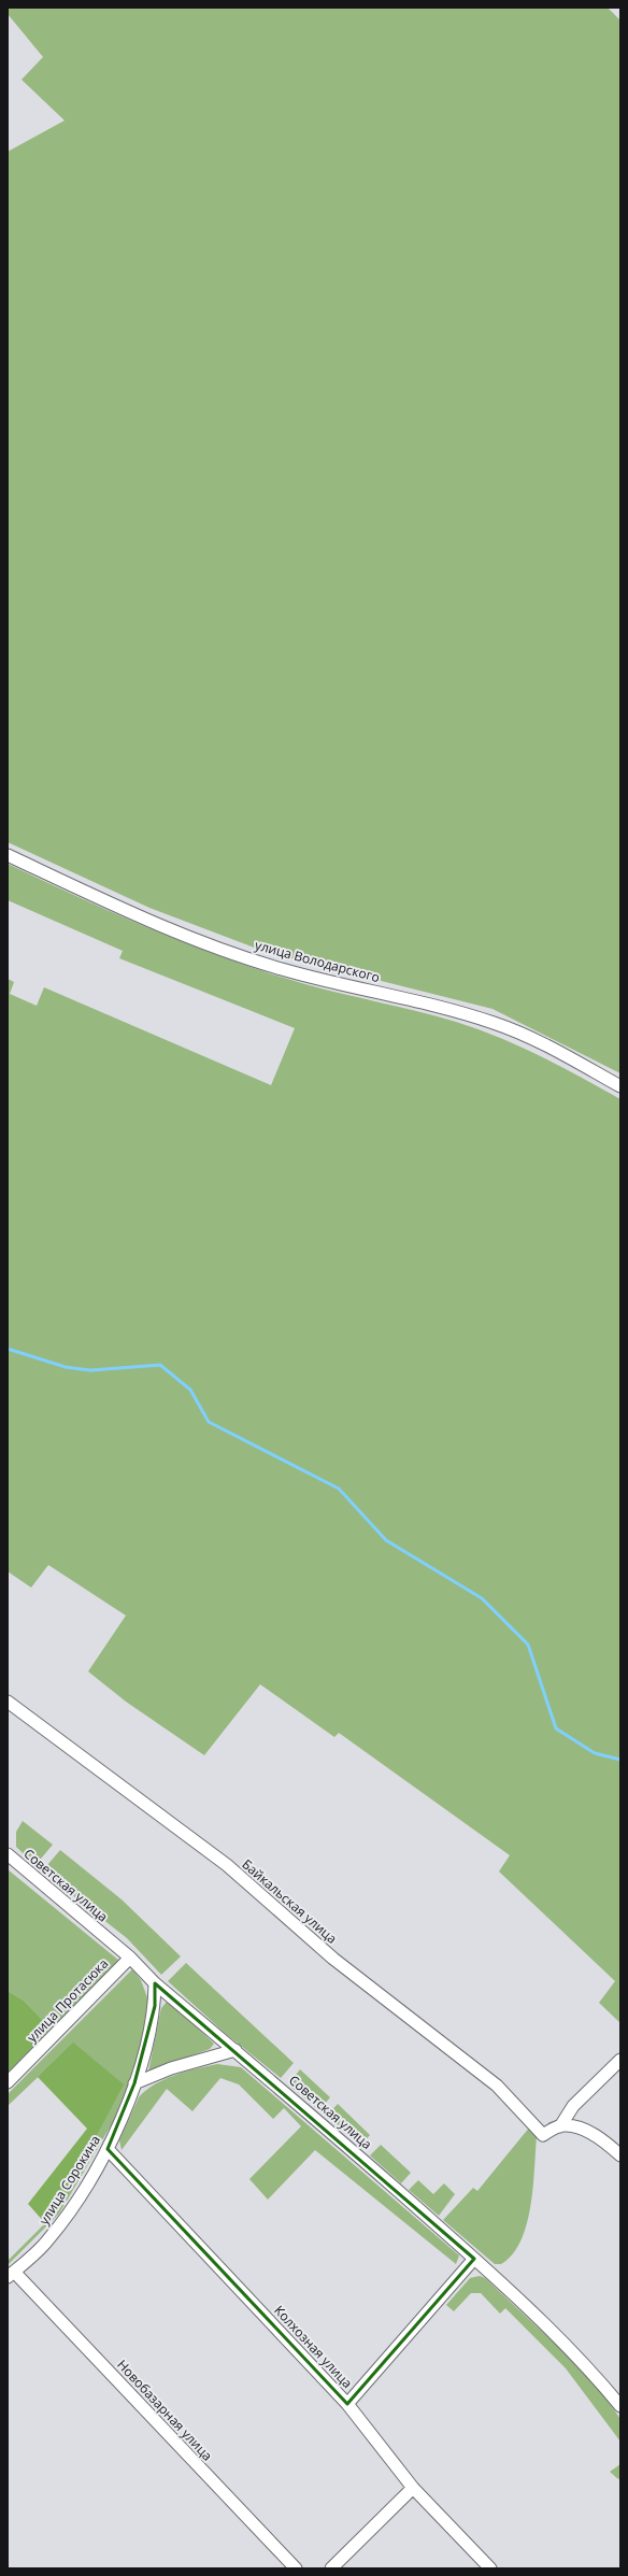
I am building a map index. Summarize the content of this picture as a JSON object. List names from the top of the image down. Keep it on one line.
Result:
{"streets":{"street":["улица Володарского","Советская улица","Байкальская улица","улица Протасюка","улица Сорокина","Колхозная улица","Новобазарная улица"]},"crossings":[["Советская улица","улица Протасюка"],["Советская улица","улица Сорокина"],["улица Сорокина","Колхозная улица"],["улица Сорокина","Новобазарная улица"]]}
